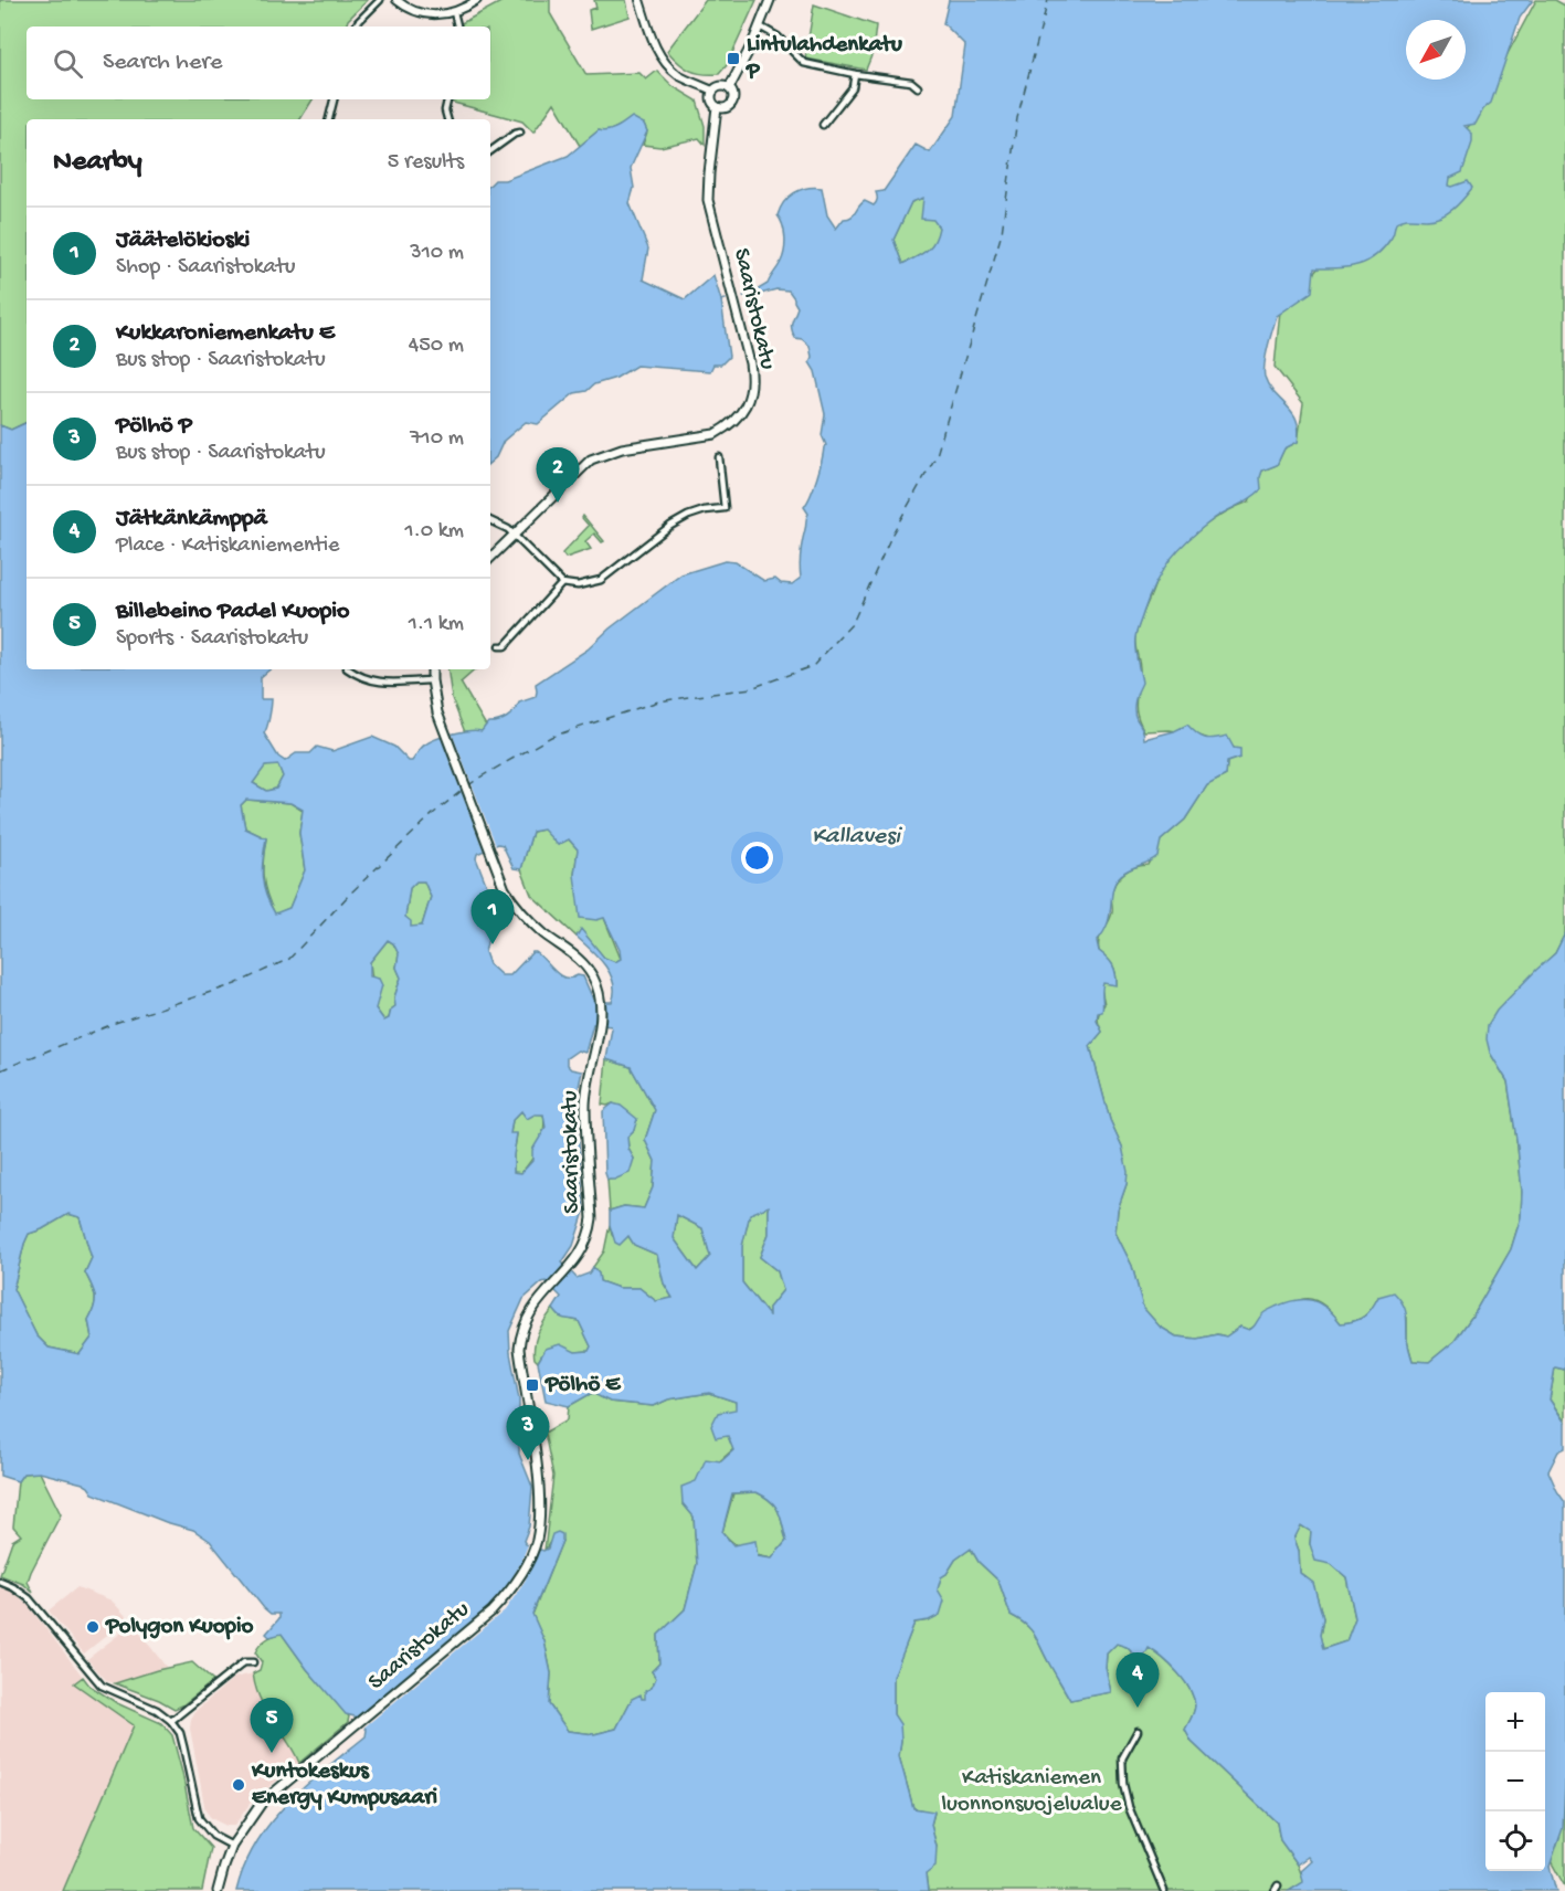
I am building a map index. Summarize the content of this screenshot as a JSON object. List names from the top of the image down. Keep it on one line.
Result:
{"streets":{"main road":["Saaristokatu"]},"water":["Kallavesi"],"parks":["Katiskaniemen luonnonsuojelualue"],"places":{"transit":["Lintulahdenkatu P","Pölhö E"],"other":["Polygon Kuopio","Kuntokeskus Energy Kumpusaari"]},"north":"bottom left","page":{"search":"Search here","heading":["Nearby","5 results"],"list":[{"mark":"1","name":"Jäätelökioski","note":"Shop · Saaristokatu","value":"310 m"},{"mark":"2","name":"Kukkaroniemenkatu E","note":"Bus stop · Saaristokatu","value":"450 m"},{"mark":"3","name":"Pölhö P","note":"Bus stop · Saaristokatu","value":"710 m"},{"mark":"4","name":"Jätkänkämppä","note":"Place · Katiskaniementie","value":"1.0 km"},{"mark":"5","name":"Billebeino Padel Kuopio","note":"Sports · Saaristokatu","value":"1.1 km"}],"pins":["2","1","3","4","5"],"map_buttons":["+","−"]}}
